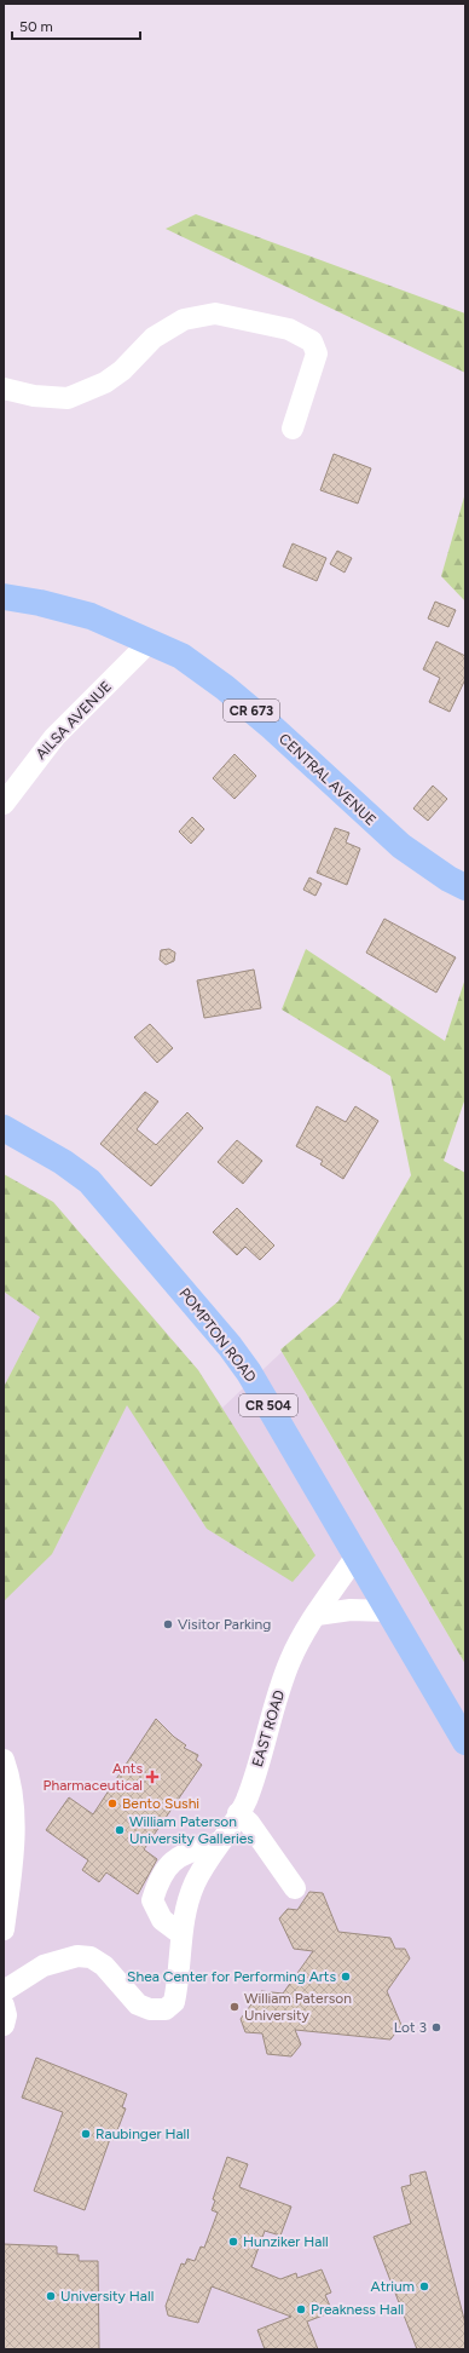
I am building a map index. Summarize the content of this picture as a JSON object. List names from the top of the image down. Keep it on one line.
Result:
{"streets":{"main road":["CR 673","CENTRAL AVENUE","POMPTON ROAD","CR 504"],"street":["AILSA AVENUE","EAST ROAD"]},"crossings":[["AILSA AVENUE","CENTRAL AVENUE"],["POMPTON ROAD","EAST ROAD"]],"places":{"other":["Visitor Parking","Bento Sushi","William Paterson University Galleries","Shea Center for Performing Arts","William Paterson University","Lot 3","Raubinger Hall","Hunziker Hall","Atrium","University Hall","Preakness Hall"],"health":["Ants Pharmaceutical"]},"scale_bar":"50 m"}
